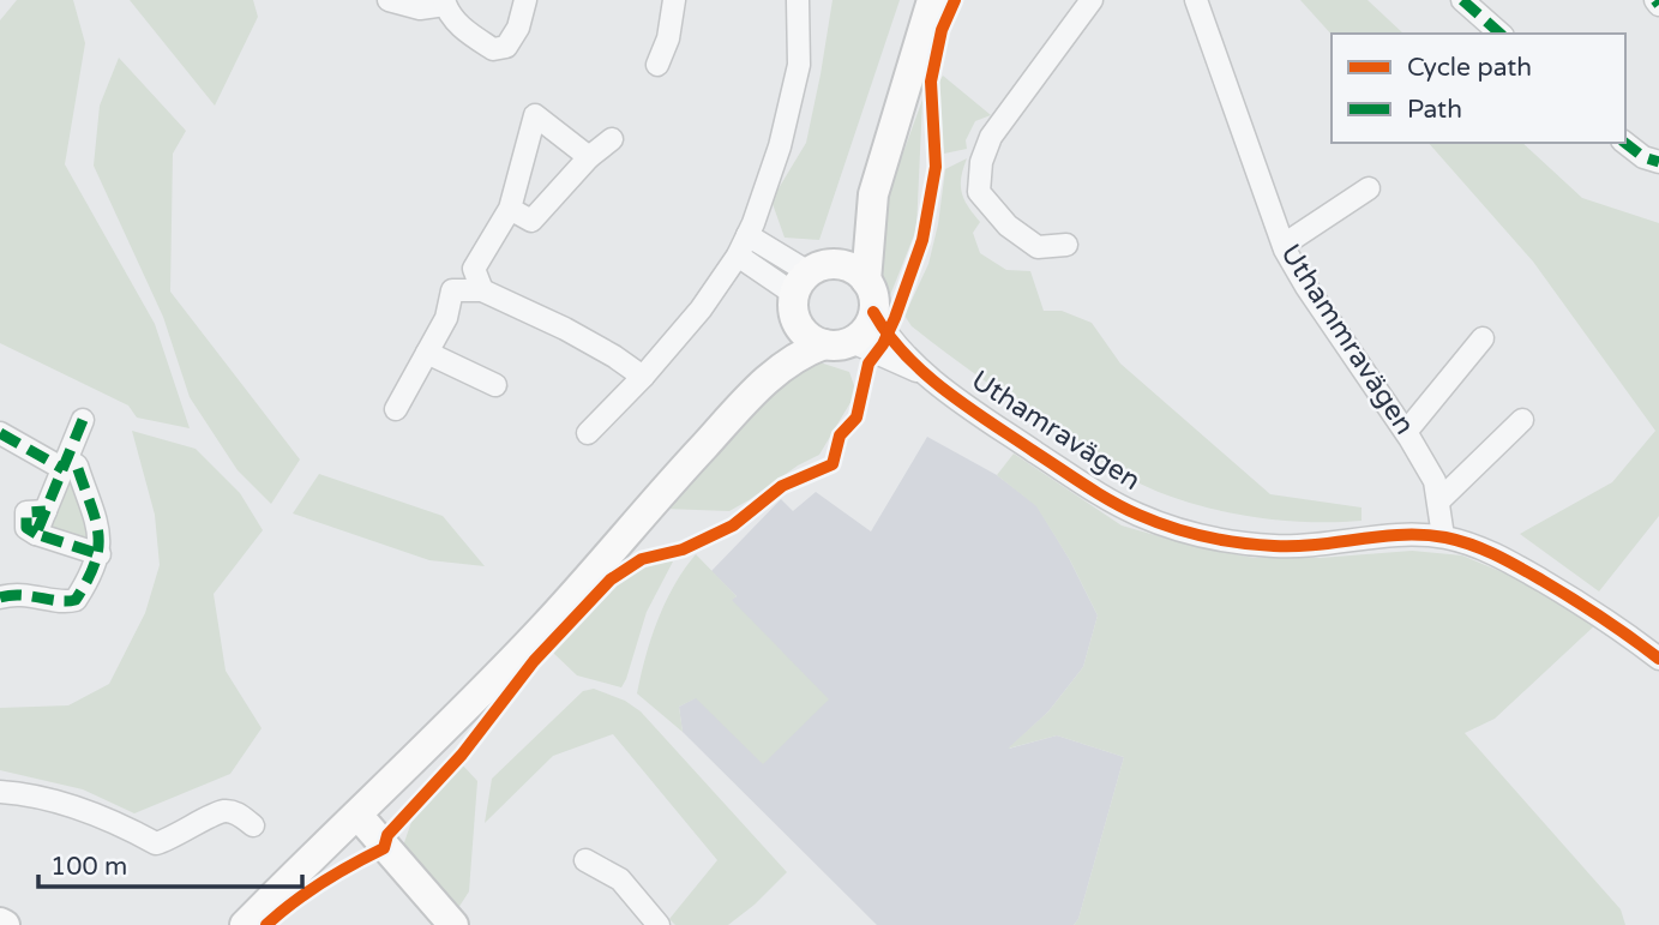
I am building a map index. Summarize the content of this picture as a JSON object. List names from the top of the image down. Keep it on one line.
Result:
{"streets":{"street":["Uthammravägen","Uthamravägen"]},"crossings":[["Uthammravägen","Uthamravägen"]],"legend":["Cycle path","Path"],"scale_bar":"100 m"}
